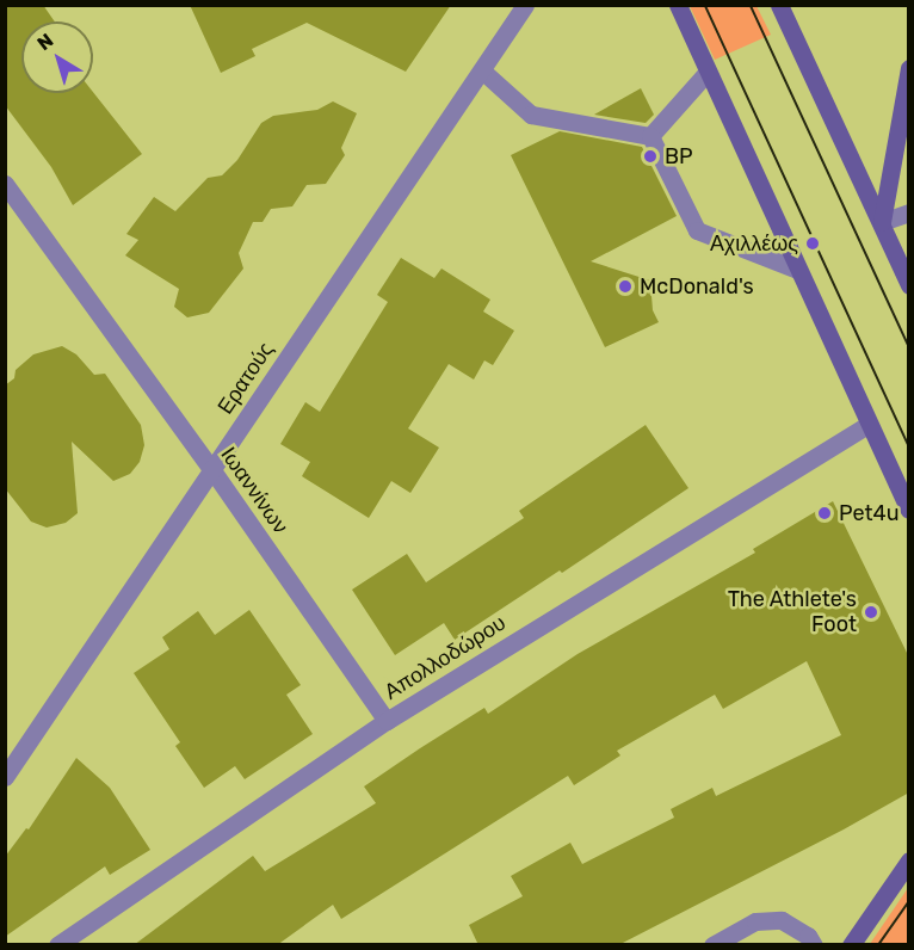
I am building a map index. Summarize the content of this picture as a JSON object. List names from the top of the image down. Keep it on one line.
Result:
{"streets":{"street":["Ερατούς","Ιωαννίνων","Απολλοδώρου"]},"crossings":[["Ερατούς","Ιωαννίνων"],["Ιωαννίνων","Απολλοδώρου"]],"places":["BP","Αχιλλέως","McDonald's","Pet4u","The Athlete's Foot"],"north":"top left"}
